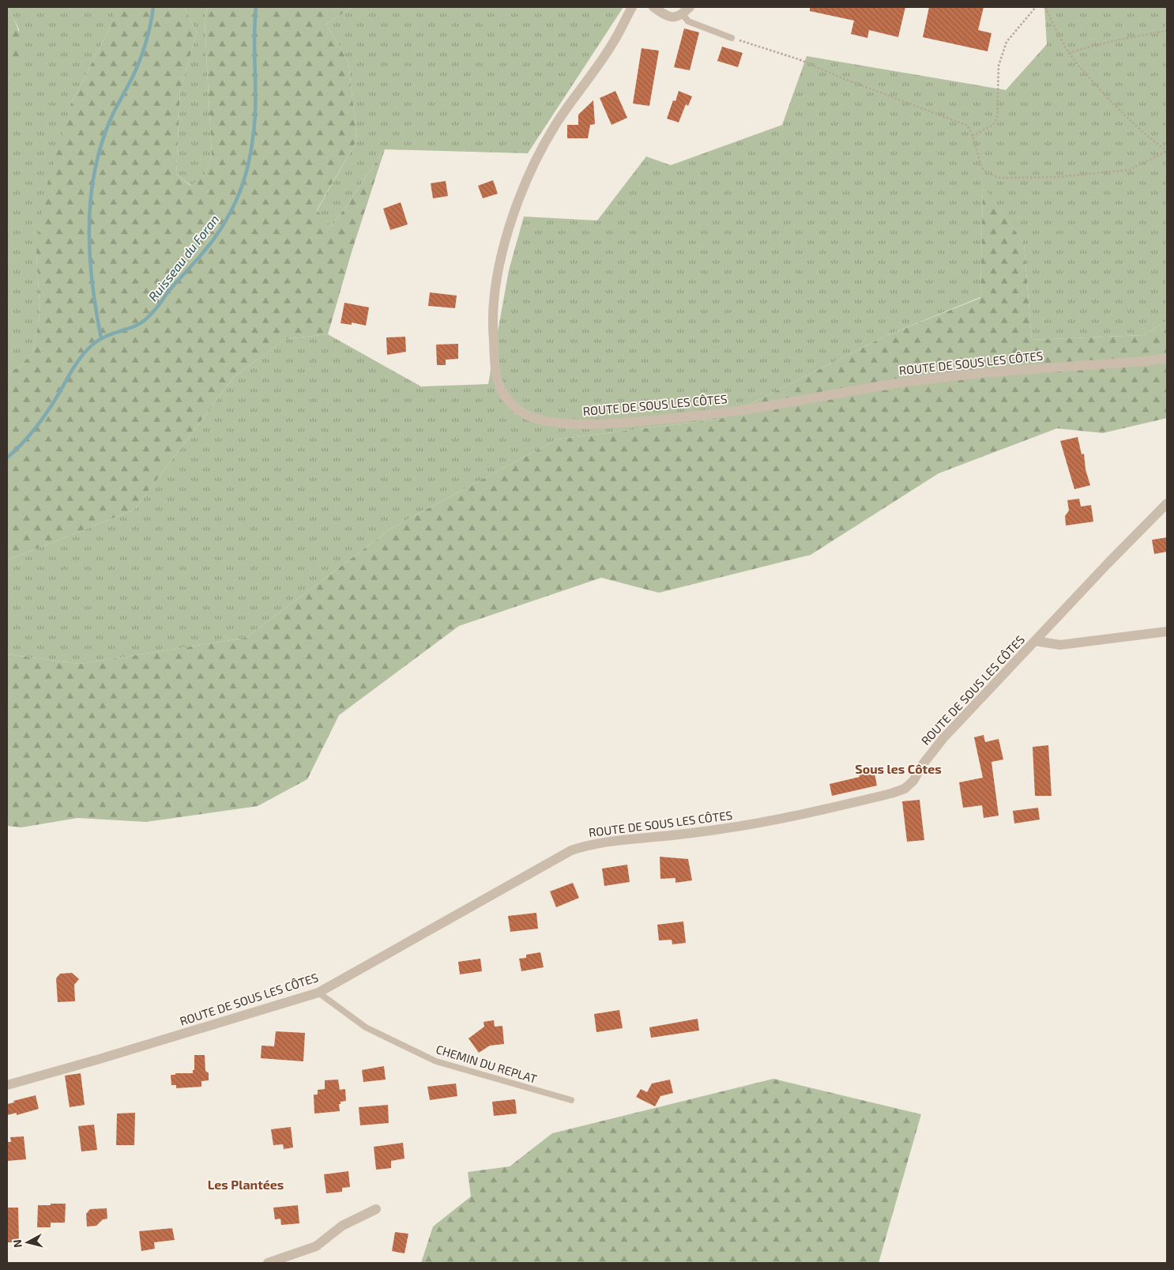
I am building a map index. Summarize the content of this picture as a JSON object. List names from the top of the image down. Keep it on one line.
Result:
{"streets":{"street":["ROUTE DE SOUS LES CÔTES"],"lane":["CHEMIN DU REPLAT"]},"crossings":[["ROUTE DE SOUS LES CÔTES","CHEMIN DU REPLAT"]],"districts":["Sous les Côtes","Les Plantées"],"water":["Ruisseau du Foran"],"north":"left"}
